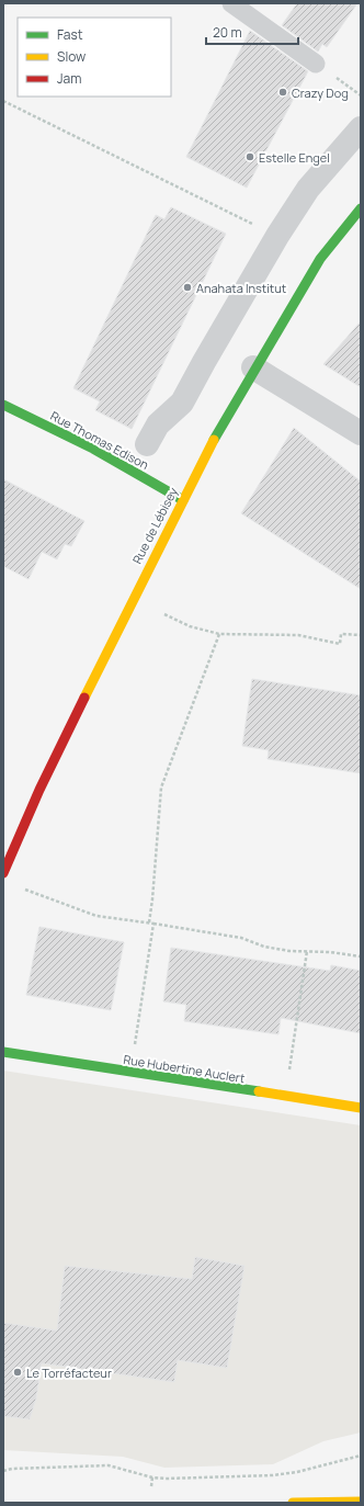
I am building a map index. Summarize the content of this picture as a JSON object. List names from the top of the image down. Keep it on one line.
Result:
{"streets":{"street":["Rue Thomas Edison","Rue de Lébisey","Rue Hubertine Auclert"]},"crossings":[["Rue Thomas Edison","Rue de Lébisey"]],"places":["Crazy Dog","Estelle Engel","Anahata Institut","Le Torréfacteur"],"legend":["Fast","Slow","Jam"],"scale_bar":"20 m"}
